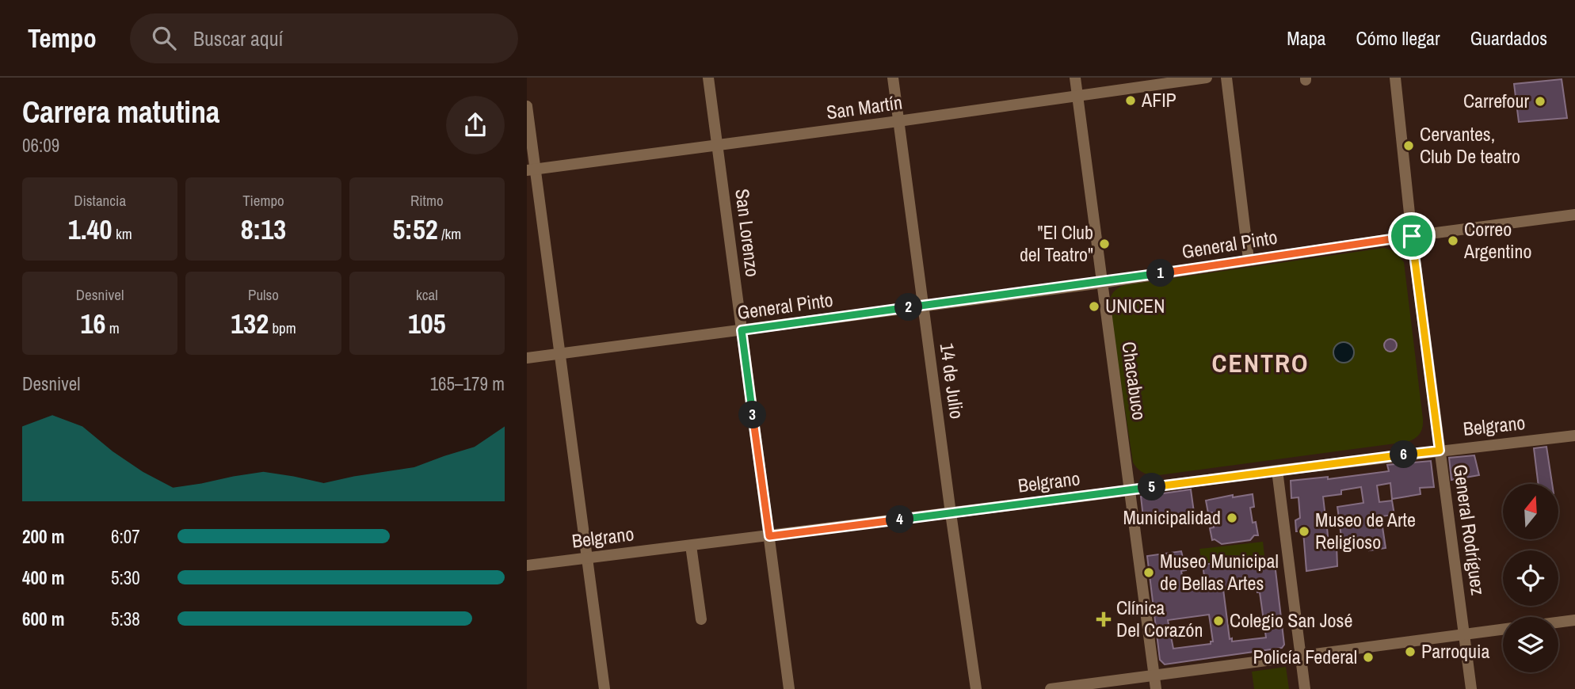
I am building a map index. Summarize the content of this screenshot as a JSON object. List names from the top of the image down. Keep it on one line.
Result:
{"streets":{"street":["San Martín","San Lorenzo","General Pinto","14 de Julio","Chacabuco","Belgrano","General Rodríguez"]},"crossings":[["San Martín","San Lorenzo"],["San Martín","14 de Julio"],["San Martín","Chacabuco"],["San Lorenzo","General Pinto"],["San Lorenzo","Belgrano"],["General Pinto","14 de Julio"],["General Pinto","Chacabuco"],["General Pinto","General Rodríguez"],["14 de Julio","Belgrano"],["Chacabuco","Belgrano"],["Belgrano","General Rodríguez"]],"districts":["CENTRO"],"places":{"other":["AFIP","Carrefour","Cervantes, Club De teatro","Correo Argentino","\"El Club del Teatro\"","UNICEN","Municipalidad","Museo de Arte Religioso","Museo Municipal de Bellas Artes","Colegio San José","Parroquia","Policía Federal"],"health":["Clínica Del Corazón"]},"north":"top","page":{"header":"Tempo","search":"Buscar aquí","nav":["Mapa","Cómo llegar","Guardados"],"heading":["Carrera matutina","06:09"],"stats":[["Distancia","1.40 km"],["Tiempo","8:13"],["Ritmo","5:52 /km"],["Desnivel","16 m"],["Pulso","132 bpm"],["kcal","105"]],"pins":["1","2","3","6","5","4"],"chart":["Desnivel","165–179 m"],"list":[{"name":"200 m","note":"6:07"},{"name":"400 m","note":"5:30"},{"name":"600 m","note":"5:38"}]}}
